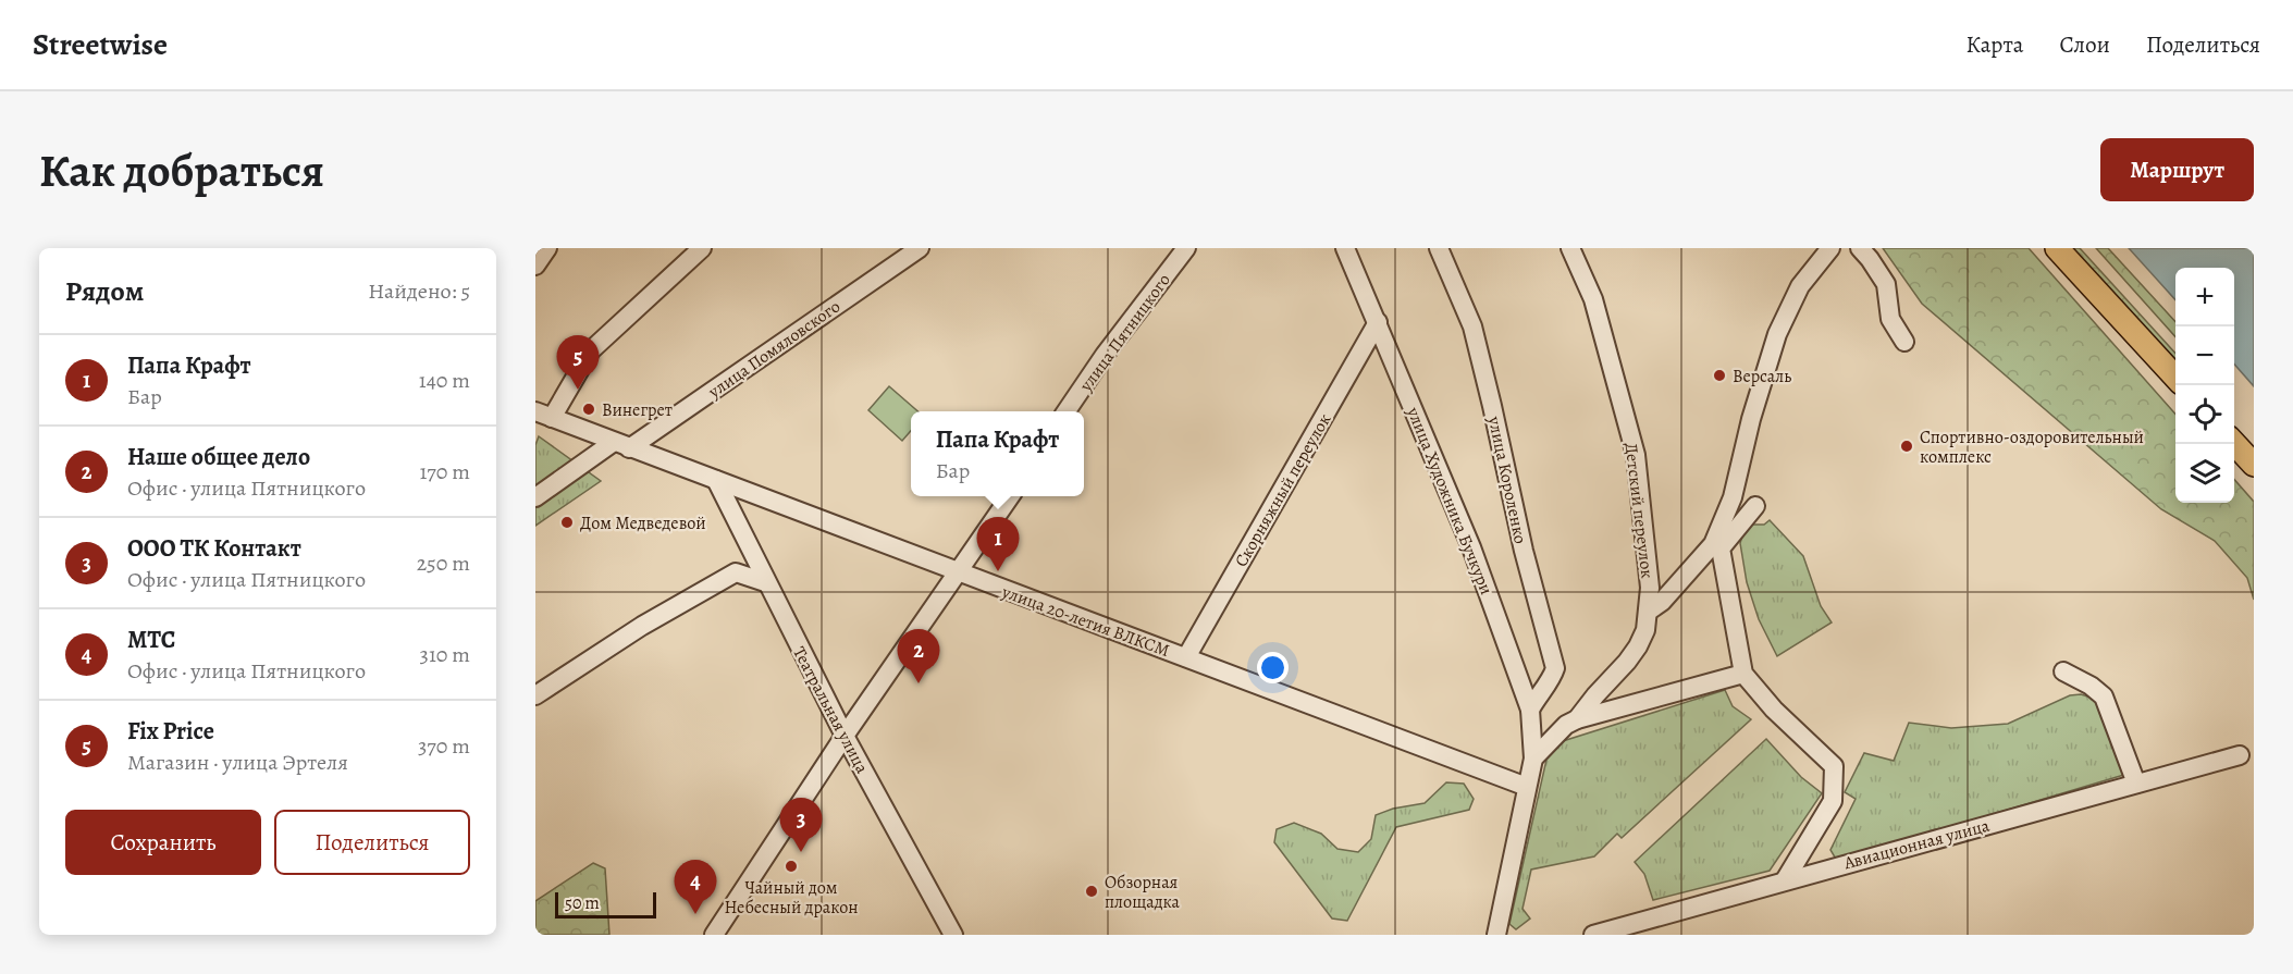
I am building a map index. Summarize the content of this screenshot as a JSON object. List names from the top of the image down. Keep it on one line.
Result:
{"streets":{"street":["улица Пятницкого","улица Помяловского","улица Короленко","Скорняжный переулок","улица Художника Бучкури","Детский переулок","улица 20-летия ВЛКСМ","Театральная улица","Авиационная улица"]},"crossings":[["улица Помяловского","улица 20-летия ВЛКСМ"],["улица Короленко","улица Художника Бучкури"],["Скорняжный переулок","улица Художника Бучкури"],["Скорняжный переулок","улица 20-летия ВЛКСМ"],["улица 20-летия ВЛКСМ","Театральная улица"]],"places":["Версаль","Винегрет","Спортивно-оздоровительный комплекс","Дом Медведевой","Чайный дом Небесный дракон","Обзорная площадка"],"scale_bar":"50 m","page":{"header":"Streetwise","nav":["Карта","Слои","Поделиться"],"buttons":["Маршрут",["Сохранить","Поделиться"]],"title":"Как добраться","heading":["Рядом","Найдено: 5"],"map_buttons":["+","−"],"list":[{"mark":"1","name":"Папа Крафт","note":"Бар","value":"140 m"},{"mark":"2","name":"Наше общее дело","note":"Офис · улица Пятницкого","value":"170 m"},{"mark":"3","name":"ООО ТК Контакт","note":"Офис · улица Пятницкого","value":"250 m"},{"mark":"4","name":"МТС","note":"Офис · улица Пятницкого","value":"310 m"},{"mark":"5","name":"Fix Price","note":"Магазин · улица Эртеля","value":"370 m"}],"pins":["5","1","2","3","4"],"popup":["Папа Крафт","Бар"],"scale":"50 m"}}
